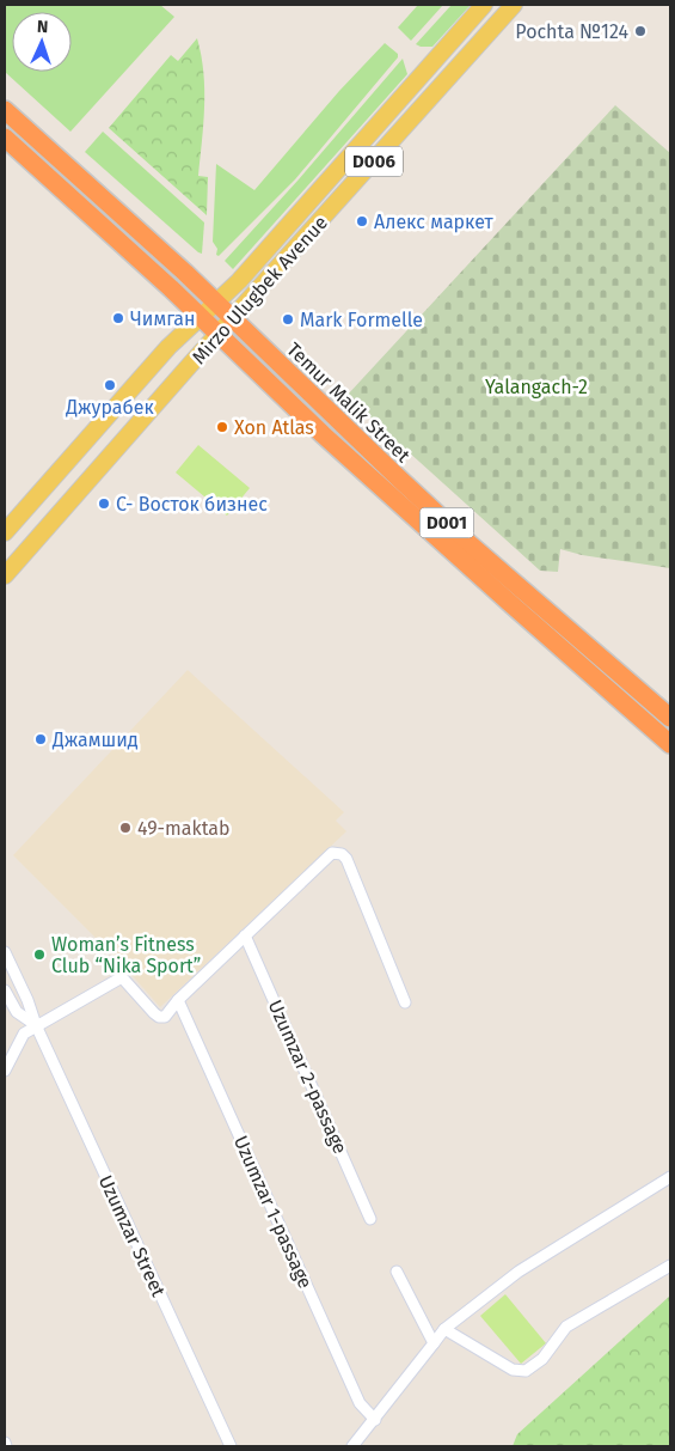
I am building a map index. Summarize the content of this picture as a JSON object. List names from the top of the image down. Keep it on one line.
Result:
{"streets":{"highway":["Temur Malik Street","D001"],"main road":["D006","Mirzo Ulugbek Avenue"],"street":["Uzumzаr 2-passage","Uzumzаr 1-passage","Uzumzаr Street"]},"crossings":[["Mirzo Ulugbek Avenue","Temur Malik Street"]],"parks":["Yalangach-2"],"places":["Pochta №124","Алекс маркет","Чимган","Mark Formelle","Джурабек","Xon Atlas","С- Восток бизнес","Джамшид","49-maktab","Woman’s Fitness Club “Nika Sport”"],"north":"top"}
